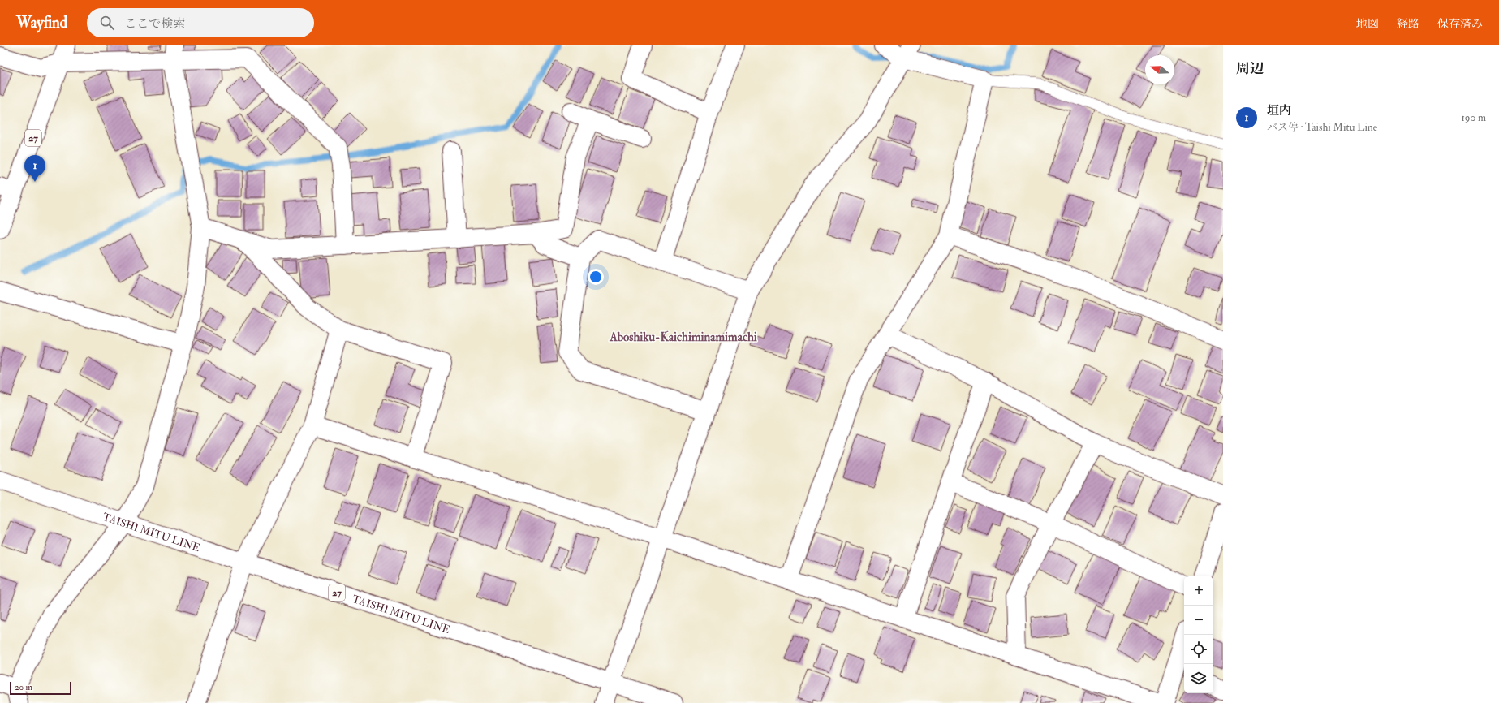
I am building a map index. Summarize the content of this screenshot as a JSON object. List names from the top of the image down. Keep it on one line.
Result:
{"streets":{"street":["27","TAISHI MITU LINE"]},"districts":["Aboshiku-Kaichiminamimachi"],"scale_bar":"20 m","north":"left","page":{"header":"Wayfind","search":"ここで検索","nav":["地図","経路","保存済み"],"heading":"周辺","list":[{"mark":"1","name":"垣内","note":"バス停 · Taishi Mitu Line","value":"190 m"}],"pins":"1","map_buttons":["+","−"],"scale":"20 m"}}
